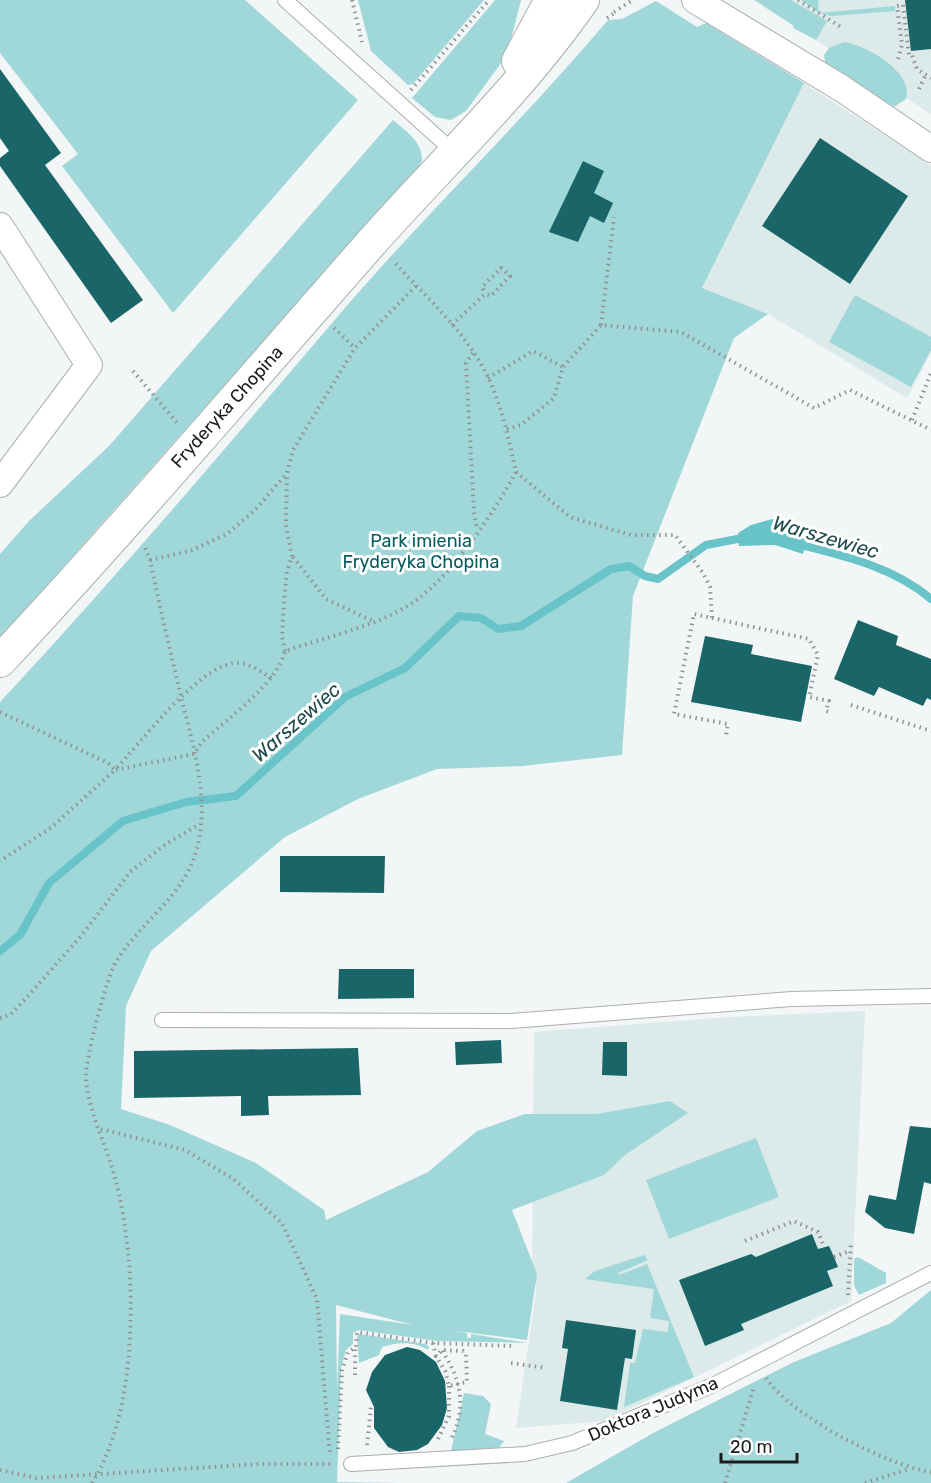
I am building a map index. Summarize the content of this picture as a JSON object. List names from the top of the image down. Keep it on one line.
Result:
{"streets":{"street":["Fryderyka Chopina"],"lane":["Doktora Judyma"]},"water":["Warszewiec"],"parks":["Park imienia Fryderyka Chopina"],"scale_bar":"20 m"}
